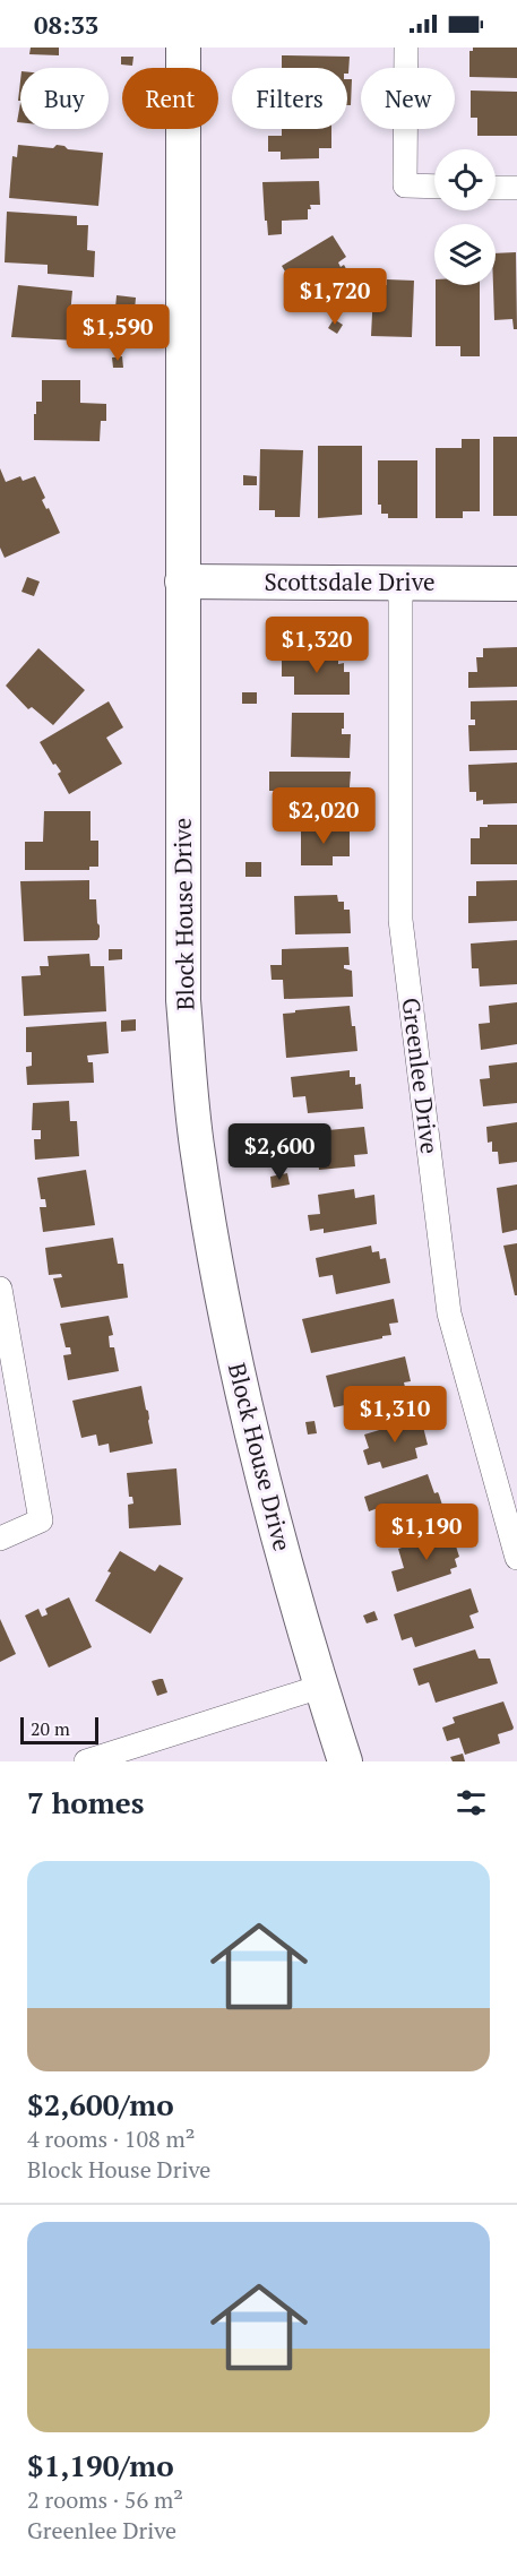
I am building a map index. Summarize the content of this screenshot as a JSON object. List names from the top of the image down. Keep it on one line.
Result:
{"streets":{"street":["Scottsdale Drive","Block House Drive","Greenlee Drive"]},"crossings":[["Scottsdale Drive","Block House Drive"],["Scottsdale Drive","Greenlee Drive"]],"scale_bar":"20 m","page":{"status":"08:33","chip":["Buy","Rent","Filters","New"],"price":["$1,720","$1,590","$1,320","$2,020","$2,600","$1,310","$1,190"],"scale":"20 m","heading":"7 homes","list":[{"name":"$2,600/mo","note":"4 rooms · 108 m² · Block House Drive"},{"name":"$1,190/mo","note":"2 rooms · 56 m² · Greenlee Drive"}]}}
